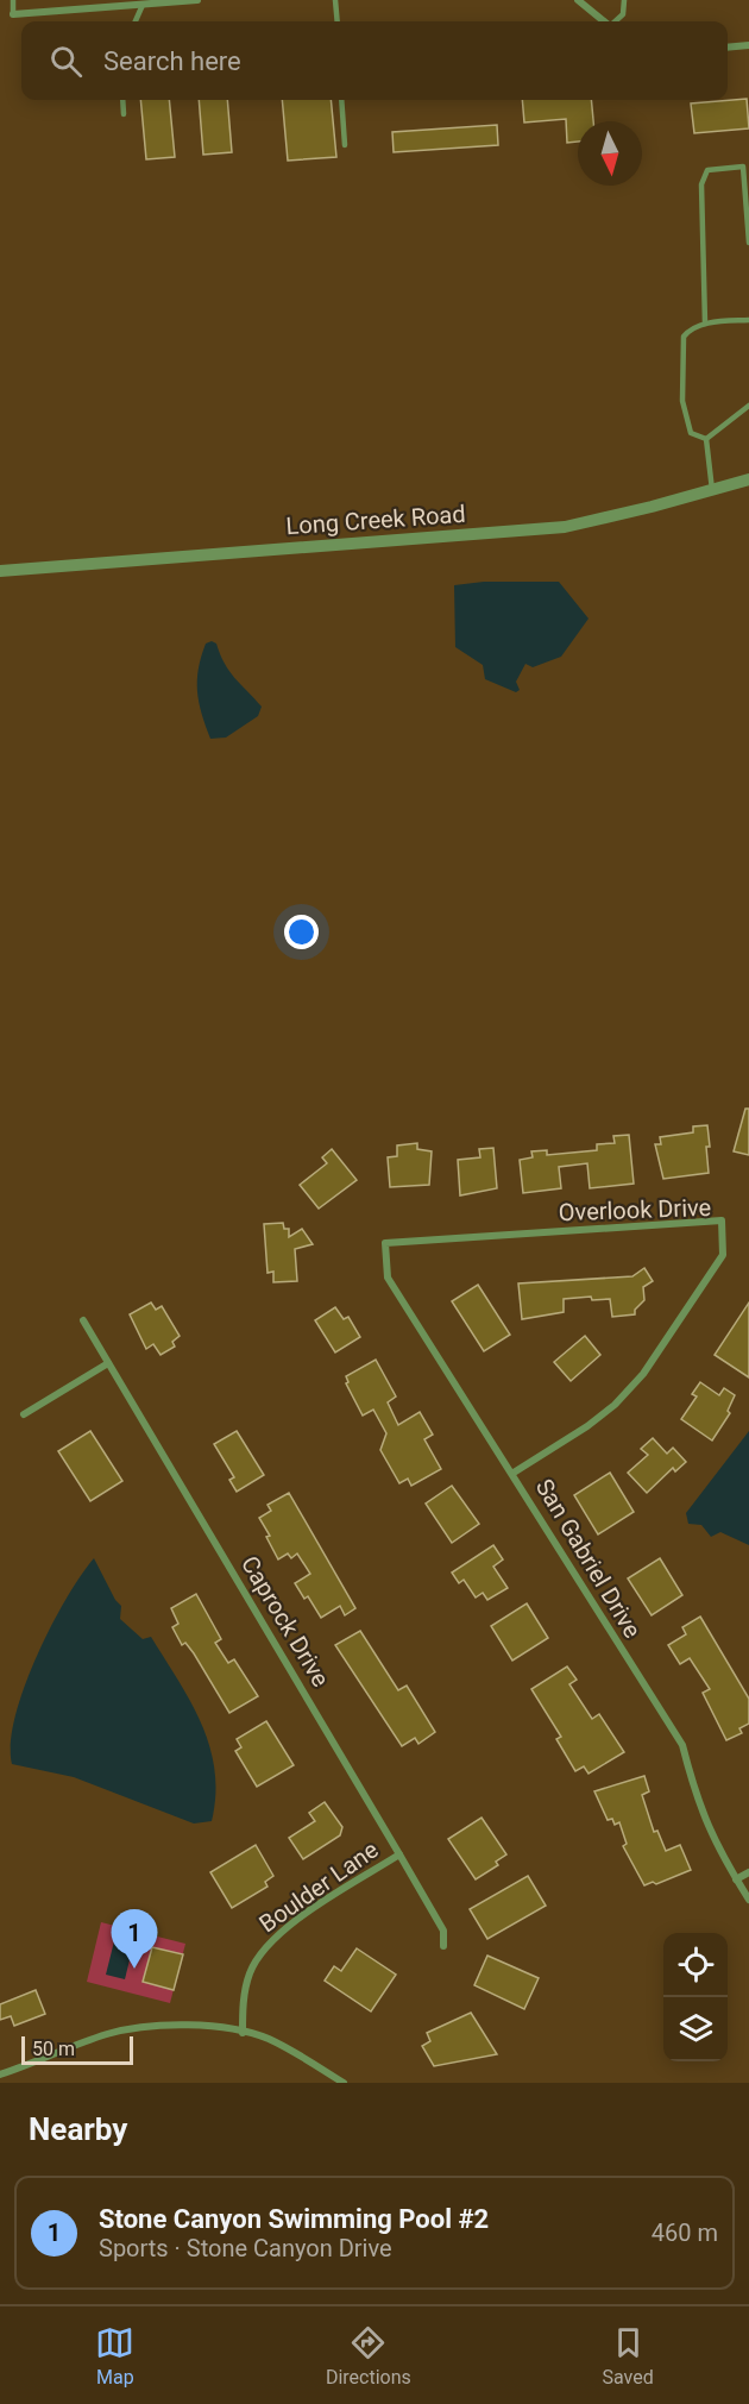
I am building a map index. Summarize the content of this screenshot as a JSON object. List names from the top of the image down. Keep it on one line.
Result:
{"streets":{"street":["Long Creek Road","Overlook Drive","San Gabriel Drive","Caprock Drive","Boulder Lane"]},"crossings":[["Overlook Drive","San Gabriel Drive"],["Caprock Drive","Boulder Lane"]],"scale_bar":"50 m","north":"bottom","page":{"search":"Search here","pins":"1","scale":"50 m","heading":"Nearby","list":[{"mark":"1","name":"Stone Canyon Swimming Pool #2","note":"Sports · Stone Canyon Drive","value":"460 m"}],"nav":["Map","Directions","Saved"]}}
